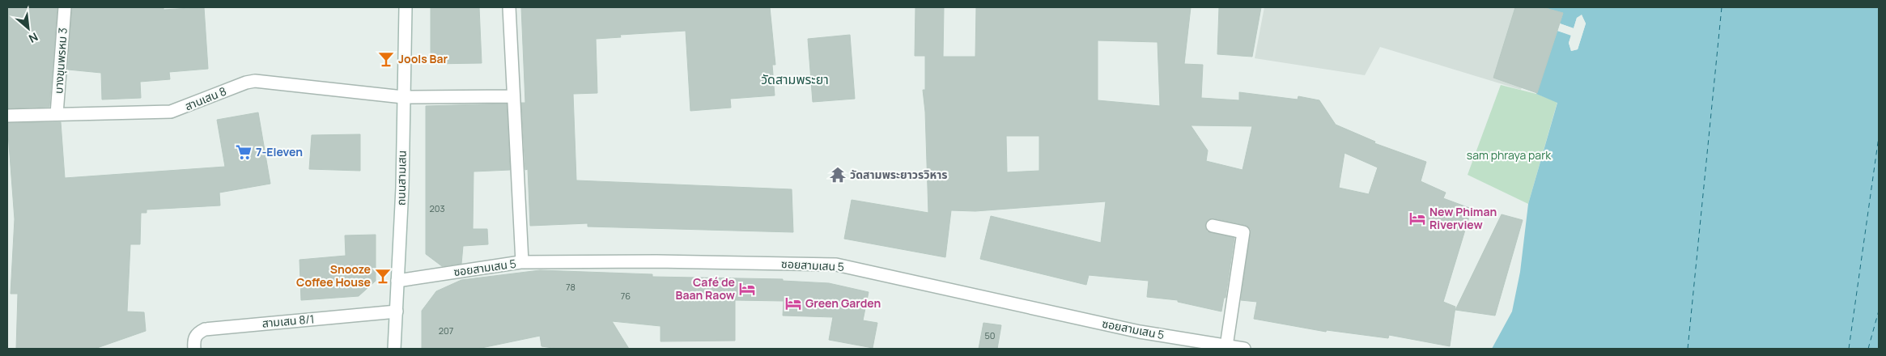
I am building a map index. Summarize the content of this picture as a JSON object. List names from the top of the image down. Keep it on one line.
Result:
{"streets":{"street":["บางขุนพรหม 3","สานเสน 8","ถนนสามเสน","ซอยสามเสน 5","สามเสน 8/1"]},"crossings":[["บางขุนพรหม 3","สานเสน 8"],["สานเสน 8","ถนนสามเสน"],["ถนนสามเสน","ซอยสามเสน 5"],["ถนนสามเสน","สามเสน 8/1"]],"districts":["วัดสามพระยา"],"parks":["sam phraya park"],"places":{"bar":["Jools Bar","Snooze Coffee House"],"supermarket":["7-Eleven"],"temple":["วัดสามพระยาวรวิหาร"],"hotel":["New Phiman Riverview","Café de Baan Raow","Green Garden"]},"house_numbers":["203","78","76","207","50"],"north":"bottom right"}
